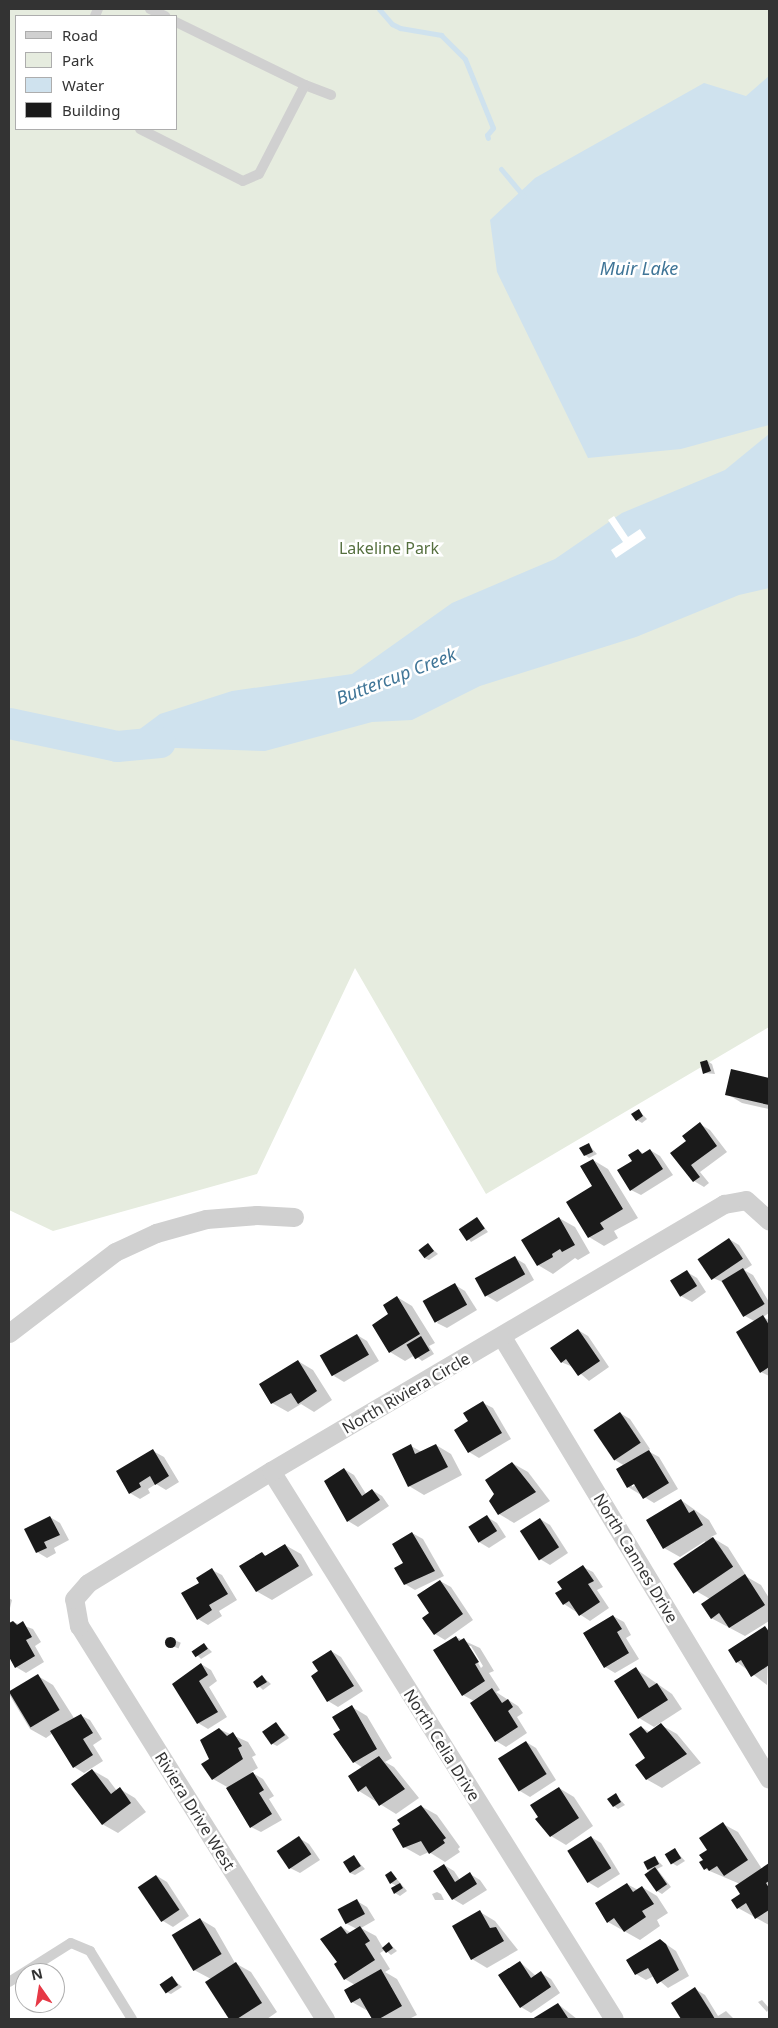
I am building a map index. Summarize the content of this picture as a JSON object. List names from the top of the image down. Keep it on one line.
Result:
{"streets":{"street":["North Riviera Circle","North Cannes Drive","North Celia Drive","Riviera Drive West"]},"crossings":[["North Riviera Circle","North Cannes Drive"],["North Riviera Circle","North Celia Drive"],["North Riviera Circle","Riviera Drive West"]],"water":["Muir Lake","Buttercup Creek"],"parks":["Lakeline Park"],"legend":["Road","Park","Water","Building"],"north":"top"}
